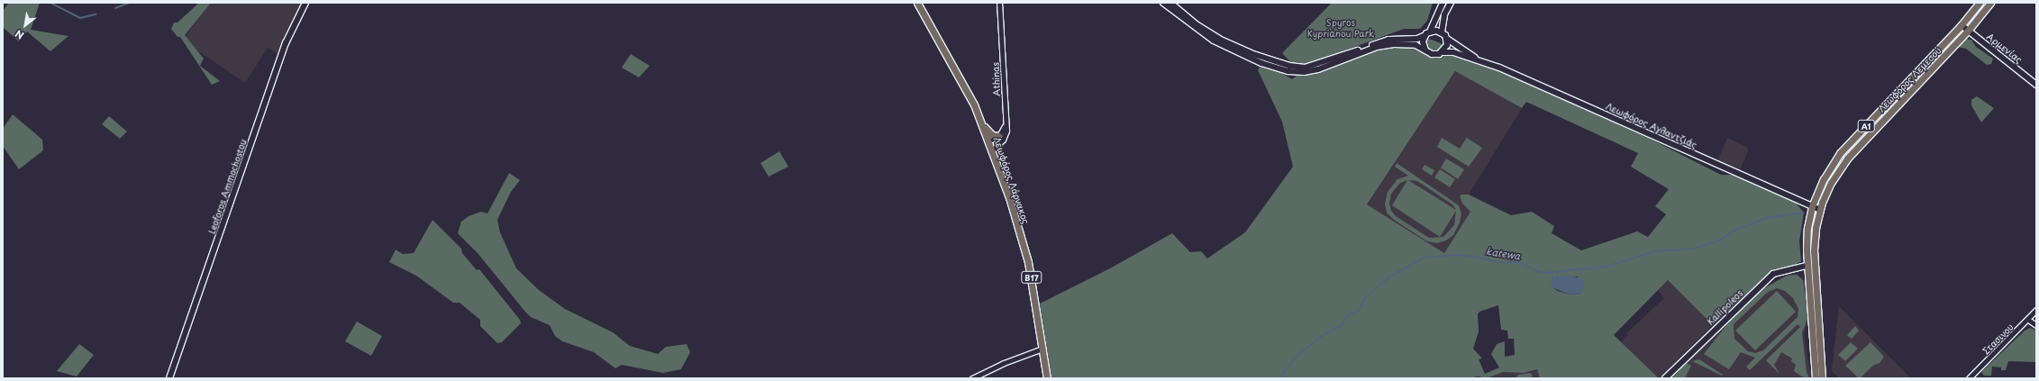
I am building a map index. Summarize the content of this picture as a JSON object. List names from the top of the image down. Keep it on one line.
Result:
{"streets":{"main road":["Αρμενίας","Λεωφόρος Λεμεσού","Λεωφόρος Αγλαντζιάς","A1","Λεωφόρος Λάρνακος","Leoforos Ammochostou","B17","Kallipoleos"],"street":["Athinas","Στασινου"]},"crossings":[["Αρμενίας","Λεωφόρος Λεμεσού"],["Athinas","Λεωφόρος Λάρνακος"],["Λεωφόρος Λεμεσού","Λεωφόρος Αγλαντζιάς"],["Λεωφόρος Λεμεσού","Kallipoleos"]],"water":["katewa"],"parks":["Spyros Kyprianou Park"],"north":"bottom left"}
